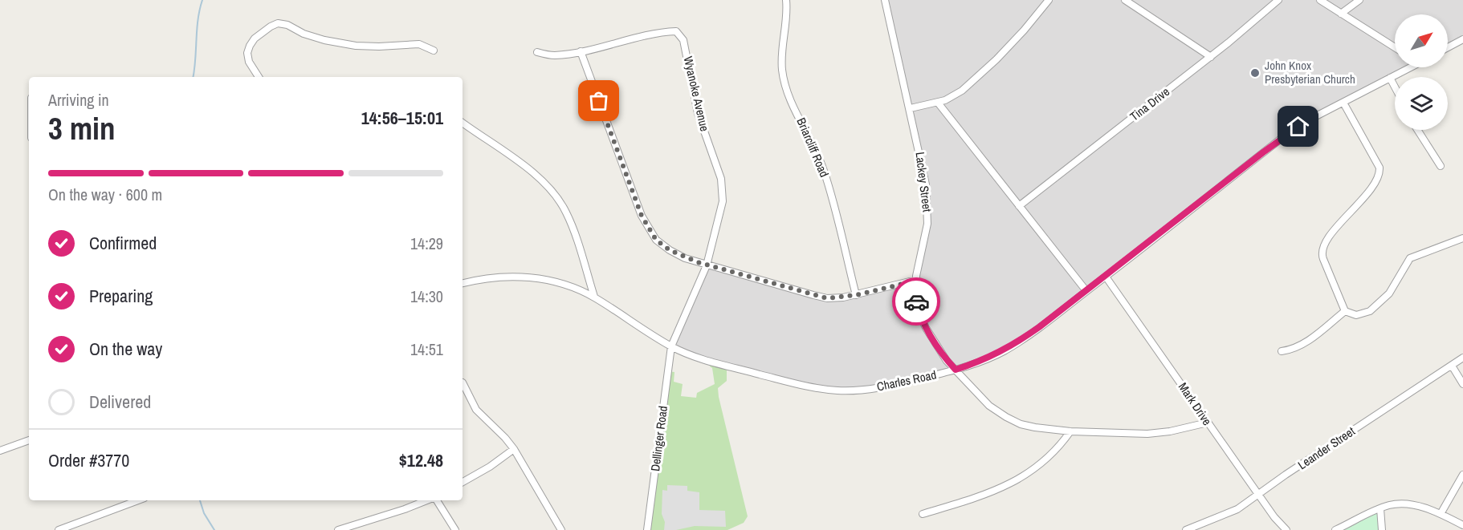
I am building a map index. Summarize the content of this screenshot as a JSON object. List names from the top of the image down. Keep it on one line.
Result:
{"streets":{"street":["Wyanoke Avenue","Tina Drive","Briarcliff Road","Lackey Street","Charles Road","Mark Drive","Dellinger Road","Leander Street"]},"crossings":[["Wyanoke Avenue","Charles Road"],["Wyanoke Avenue","Dellinger Road"],["Lackey Street","Charles Road"],["Lackey Street","Mark Drive"],["Charles Road","Mark Drive"],["Charles Road","Dellinger Road"],["Mark Drive","Leander Street"]],"places":["John Knox Presbyterian Church"],"north":"top right","page":{"heading":["3 min","Arriving in","14:56–15:01"],"panel":["Order #3770","$12.48"],"bar":"On the way · 600 m","list":[["Confirmed","14:29"],["Preparing","14:30"],["On the way","14:51"],"Delivered"]}}
